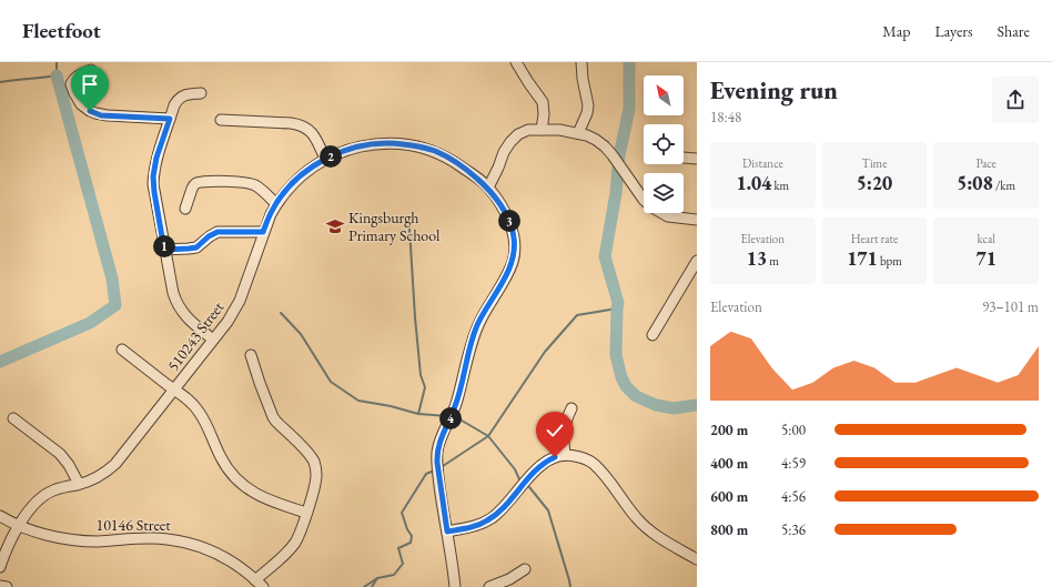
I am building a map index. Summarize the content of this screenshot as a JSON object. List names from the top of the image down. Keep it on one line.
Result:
{"streets":{"street":["510243 Street","10146 Street"]},"crossings":[["510243 Street","10146 Street"]],"places":{"school or university":["Kingsburgh Primary School"]},"north":"top left","page":{"header":"Fleetfoot","nav":["Map","Layers","Share"],"heading":["Evening run","18:48"],"stats":[["Distance","1.04 km"],["Time","5:20"],["Pace","5:08 /km"],["Elevation","13 m"],["Heart rate","171 bpm"],["kcal","71"]],"pins":["2","3","1","4"],"chart":["Elevation","93–101 m"],"list":[{"name":"200 m","note":"5:00"},{"name":"400 m","note":"4:59"},{"name":"600 m","note":"4:56"},{"name":"800 m","note":"5:36"}]}}
